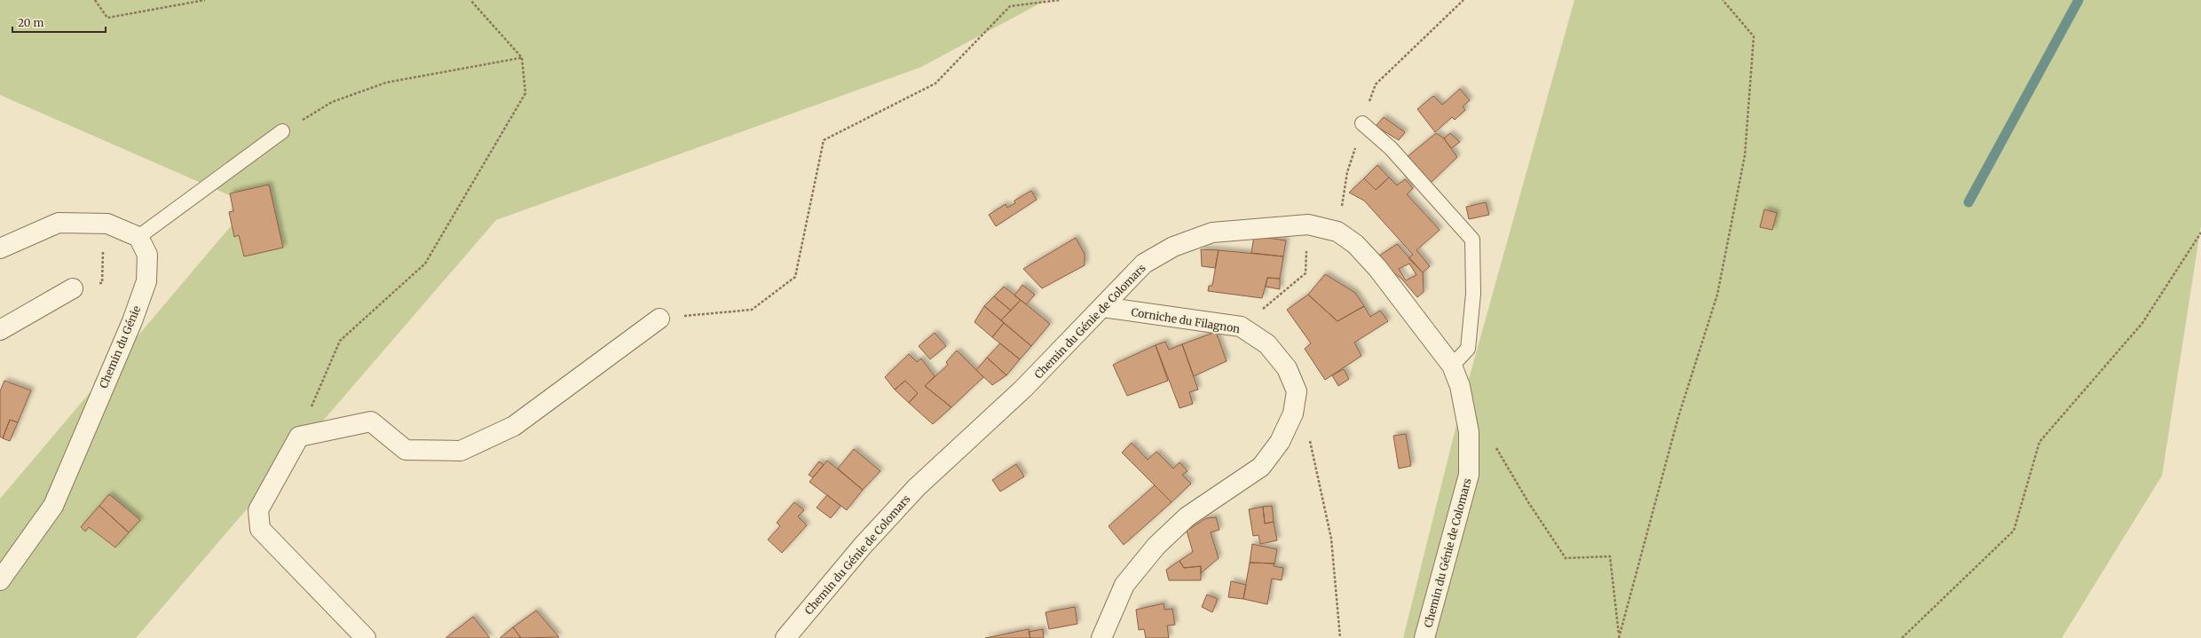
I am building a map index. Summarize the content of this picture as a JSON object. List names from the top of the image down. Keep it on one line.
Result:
{"streets":{"street":["Corniche du Filagnon","Chemin du Génie de Colomars","Chemin du Génie"]},"crossings":[["Corniche du Filagnon","Chemin du Génie de Colomars"]],"scale_bar":"20 m"}
